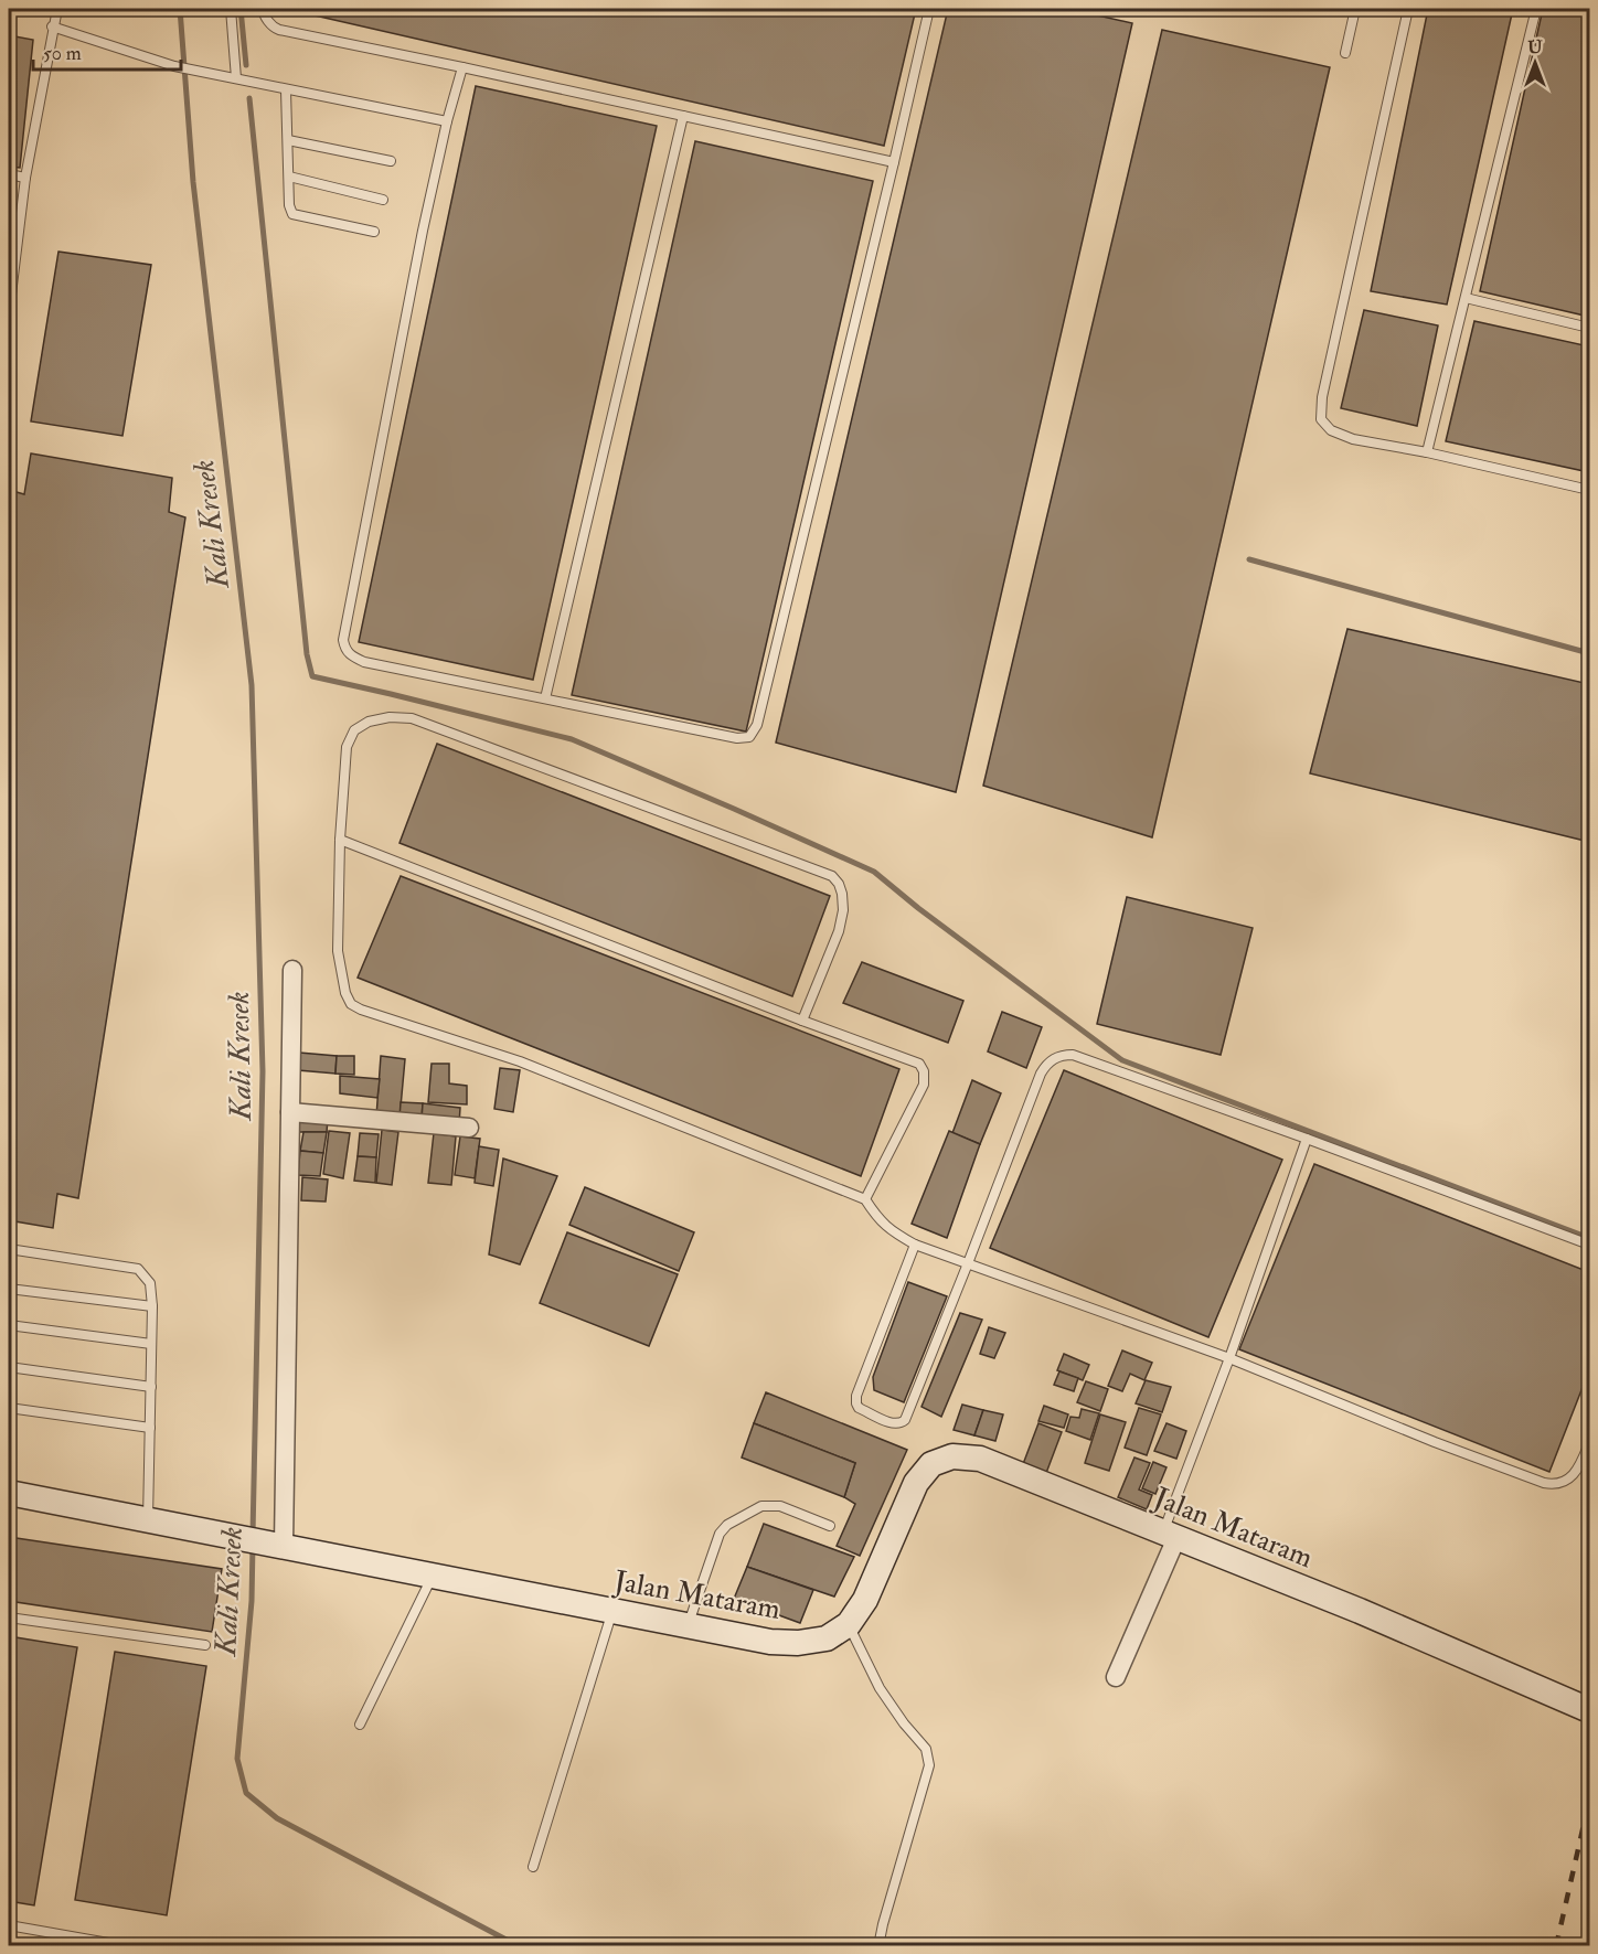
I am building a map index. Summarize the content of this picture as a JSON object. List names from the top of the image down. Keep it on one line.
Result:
{"streets":{"main road":["Jalan Mataram"]},"water":["Kali Kresek"],"scale_bar":"50 m","north":"top"}
